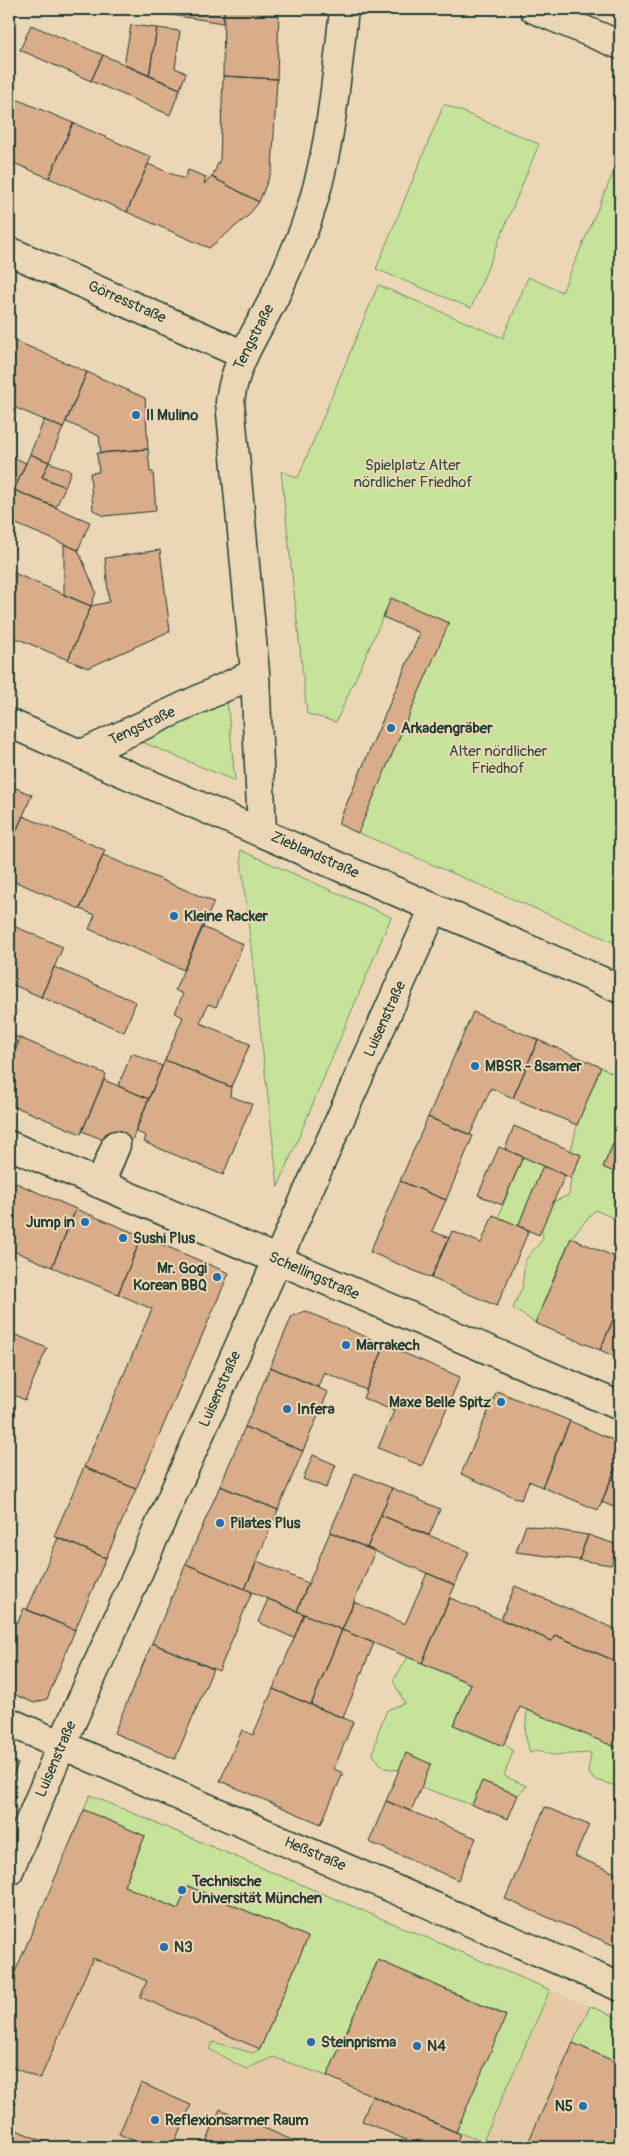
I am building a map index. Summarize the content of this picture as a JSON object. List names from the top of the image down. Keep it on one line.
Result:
{"streets":{"street":["Görresstraße","Tengstraße","Zieblandstraße","Luisenstraße","Schellingstraße","Heßstraße"]},"crossings":[["Görresstraße","Tengstraße"],["Tengstraße","Zieblandstraße"],["Zieblandstraße","Luisenstraße"],["Luisenstraße","Schellingstraße"],["Luisenstraße","Heßstraße"]],"parks":["Spielplatz Alter nördlicher Friedhof","Alter nördlicher Friedhof"],"places":["Il Mulino","Arkadengräber","Kleine Racker","MBSR - 8samer","Jump in","Sushi Plus","Mr. Gogi Korean BBQ","Marrakech","Maxe Belle Spitz","Infera","Pilates Plus","Technische Universität München","N3","Steinprisma","N4","N5","Reflexionsarmer Raum"]}
